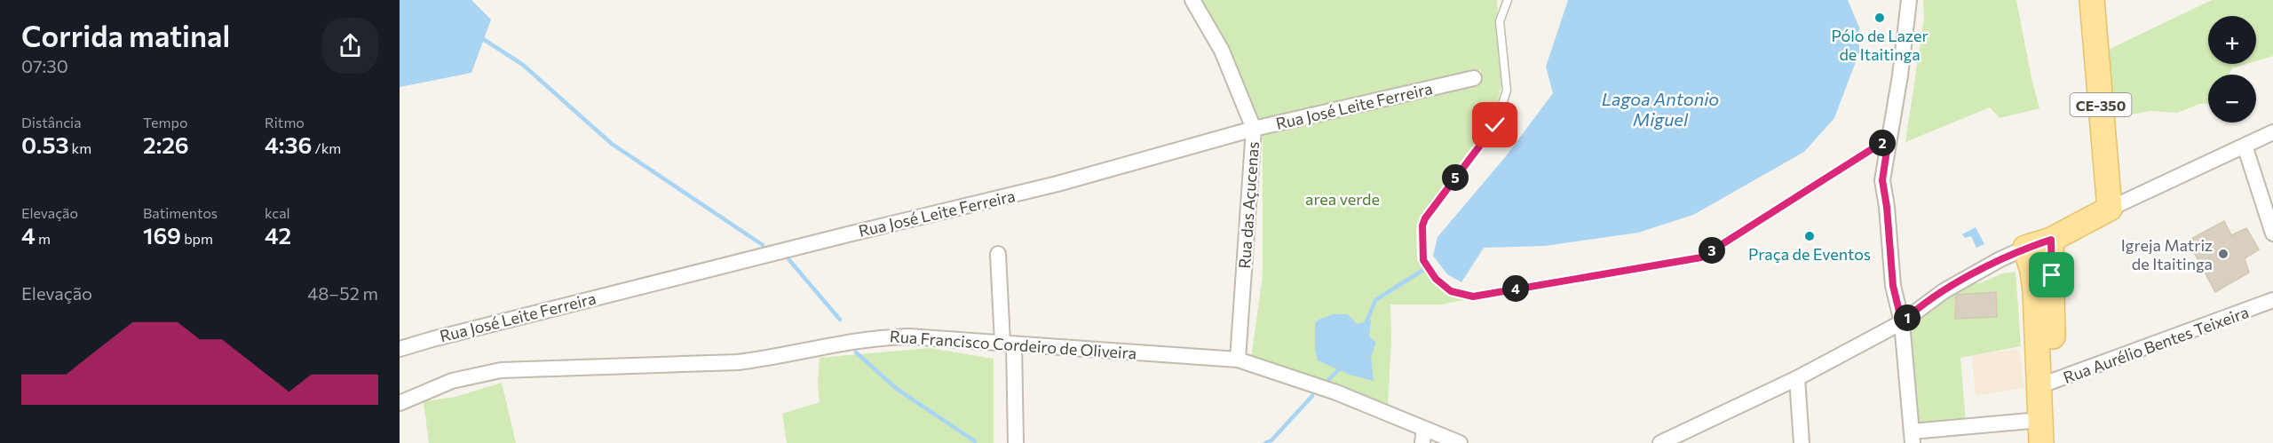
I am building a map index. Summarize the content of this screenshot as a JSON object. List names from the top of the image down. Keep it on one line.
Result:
{"streets":{"main road":["CE-350"],"street":["Rua José Leite Ferreira","Rua das Açucenas","Rua Francisco Cordeiro de Oliveira","Rua Aurélio Bentes Teixeira"]},"crossings":[["Rua José Leite Ferreira","Rua das Açucenas"],["Rua das Açucenas","Rua Francisco Cordeiro de Oliveira"]],"water":["Lagoa Antonio Miguel"],"parks":["area verde"],"places":["Pólo de Lazer de Itaitinga","Praça de Eventos","Igreja Matriz de Itaitinga"],"page":{"heading":["Corrida matinal","07:30"],"map_buttons":["+","−"],"stats":[["Distância","0.53 km"],["Tempo","2:26"],["Ritmo","4:36 /km"],["Elevação","4 m"],["Batimentos","169 bpm"],["kcal","42"]],"pins":["2","5","3","4","1"],"chart":["Elevação","48–52 m"]}}
